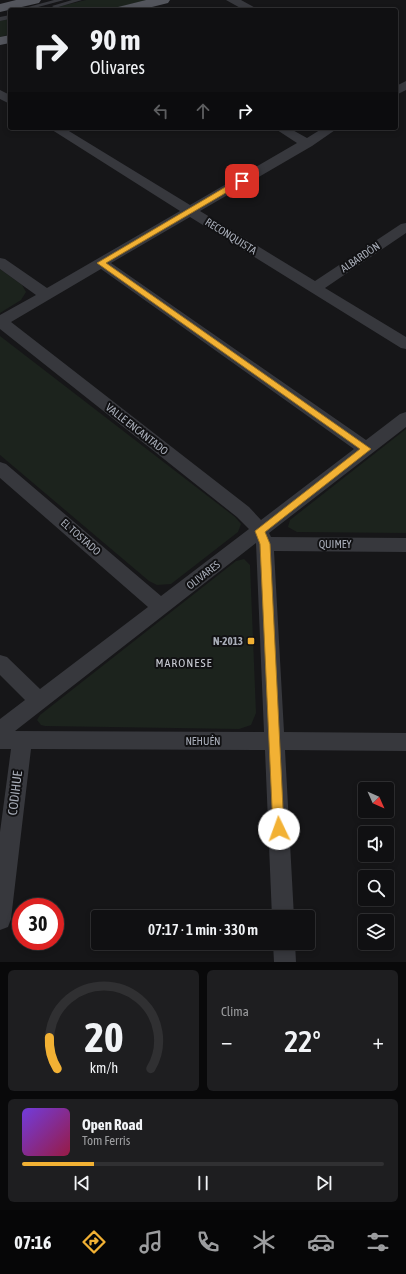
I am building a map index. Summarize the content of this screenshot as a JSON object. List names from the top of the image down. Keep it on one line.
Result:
{"streets":{"street":["RECONQUISTA","ALBARDÓN","VALLE ENCANTADO","EL TOSTADO","QUIMEY","OLIVARES","NEHUÉN","CODIHUE"]},"crossings":[["RECONQUISTA","ALBARDÓN"],["VALLE ENCANTADO","QUIMEY"],["VALLE ENCANTADO","OLIVARES"],["EL TOSTADO","OLIVARES"],["QUIMEY","OLIVARES"],["NEHUÉN","CODIHUE"]],"districts":["MARONESE"],"places":{"transit":["N-2013"]},"north":"bottom right","page":{"turn":["90 m","Olivares"],"limit":"30","trip":"07:17 · 1 min · 330 m","tile":"Clima","heat":["−","22°","+"],"song":["Open Road","Tom Ferris"],"tabs":"07:16","gauge":["20","km/h"]}}
